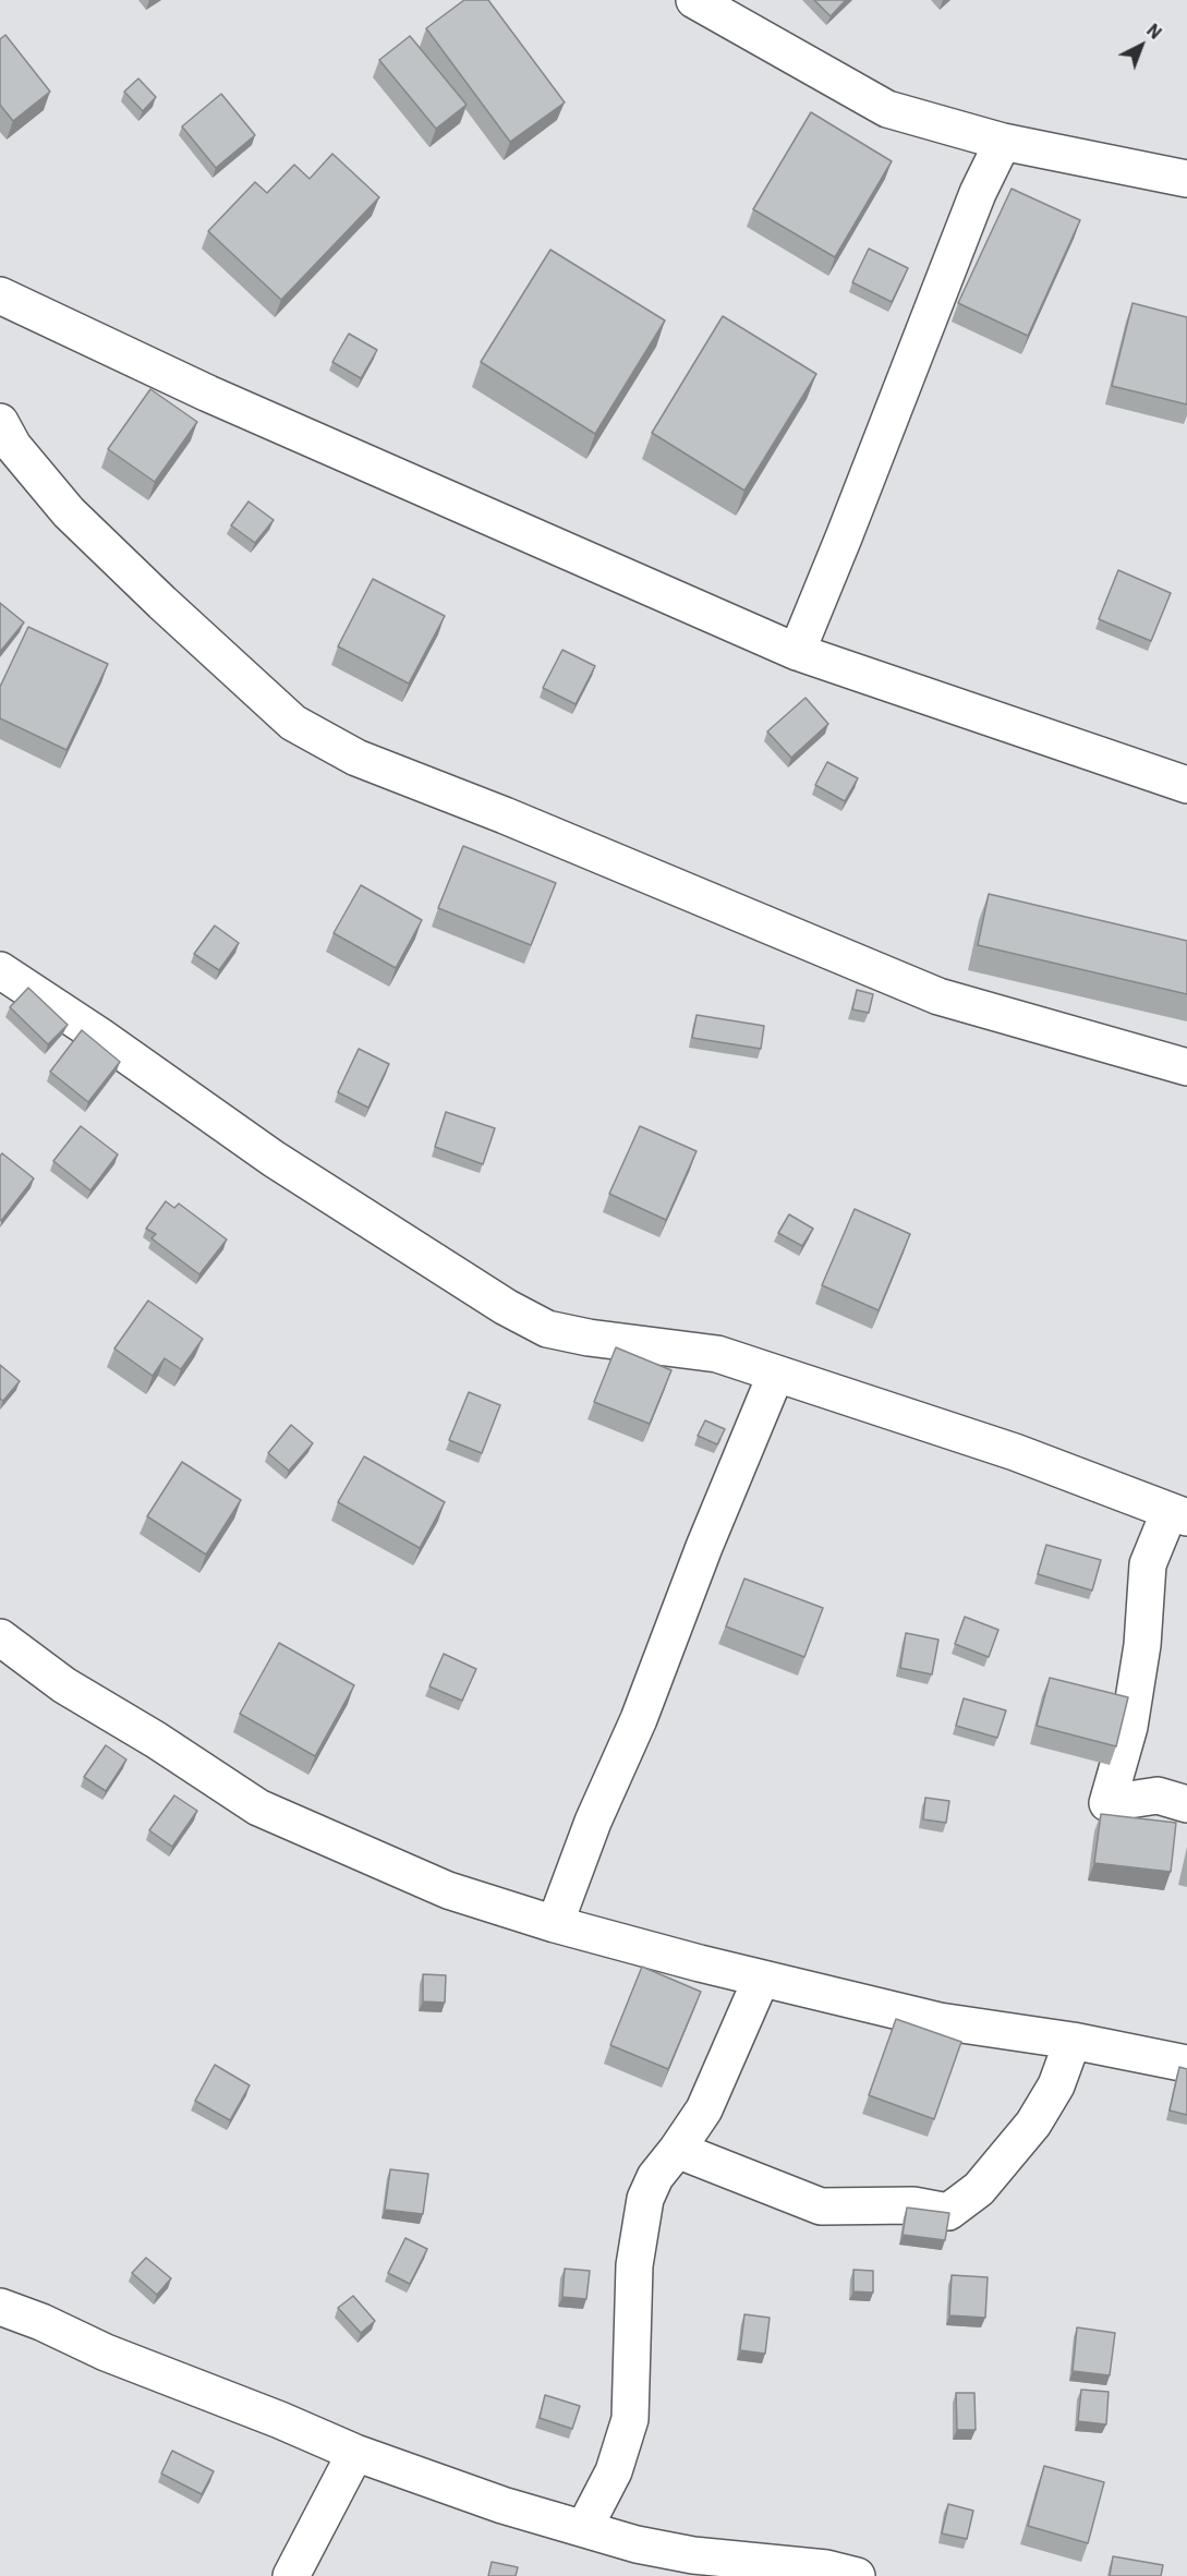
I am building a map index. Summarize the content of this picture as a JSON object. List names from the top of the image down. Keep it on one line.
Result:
{"north":"top right"}
